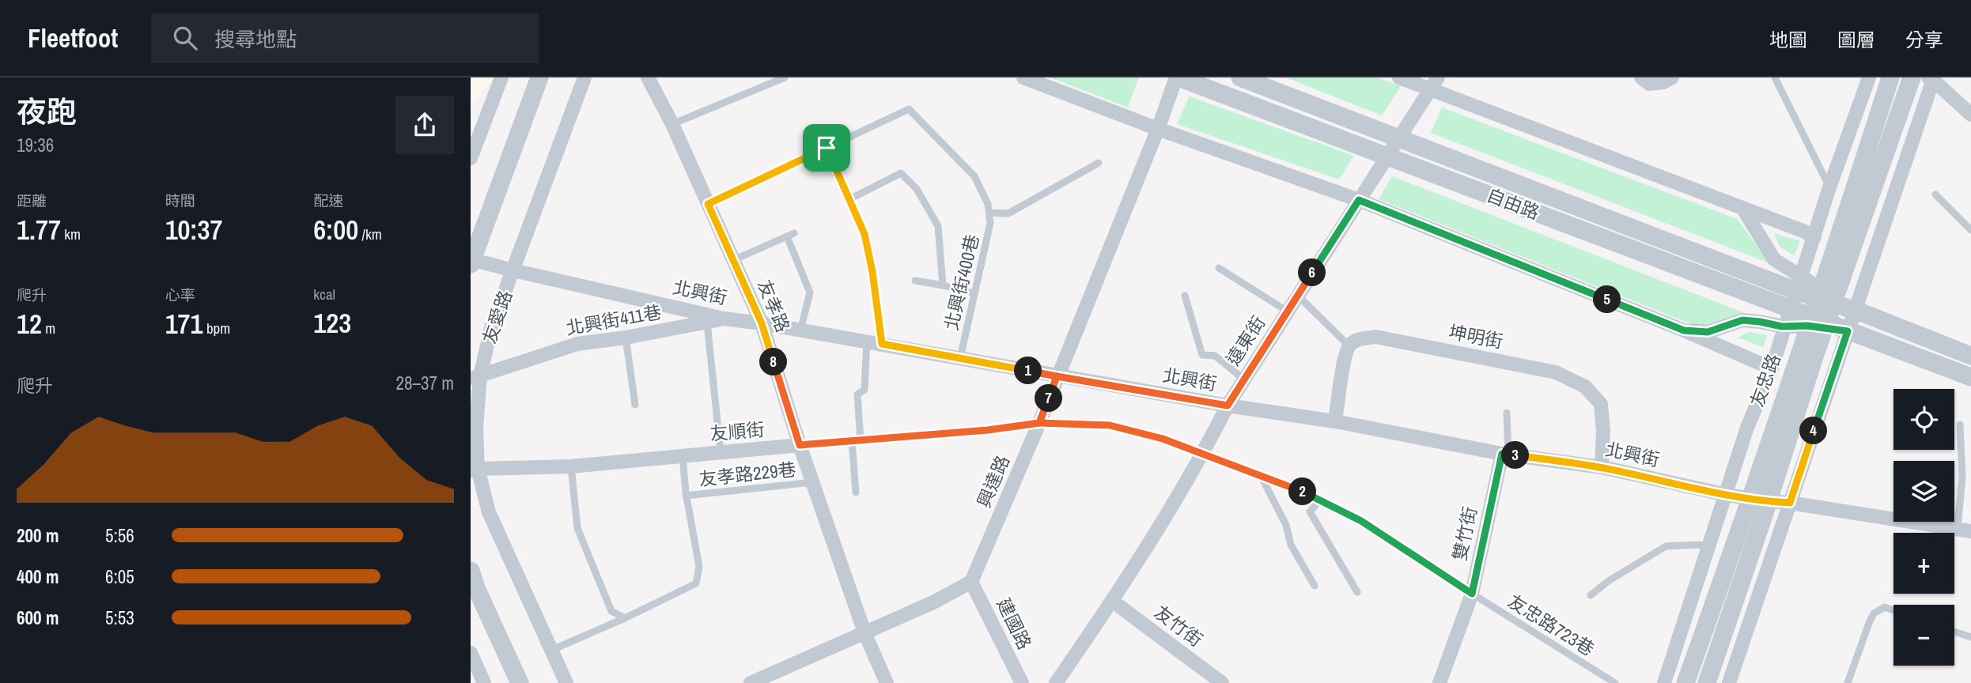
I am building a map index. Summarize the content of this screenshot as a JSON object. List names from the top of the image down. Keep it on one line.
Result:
{"streets":{"street":["自由路","北興街","友孝路","友愛路","北興街411巷","坤明街","遠東街","友忠路","友順街","興達路","雙竹街","建國路","友竹街"],"lane":["北興街400巷","友孝路229巷","友忠路723巷"]},"crossings":[["自由路","遠東街"],["自由路","友忠路"],["自由路","興達路"],["北興街400巷","北興街"],["北興街","友孝路"],["北興街","友愛路"],["北興街","北興街411巷"],["北興街","坤明街"],["北興街","遠東街"],["北興街","友忠路"],["北興街","興達路"],["北興街","雙竹街"],["友孝路","友順街"],["友孝路","友孝路229巷"],["友愛路","北興街411巷"],["友愛路","友順街"],["遠東街","友順街"],["遠東街","友竹街"],["友順街","興達路"],["友順街","友忠路723巷"],["興達路","建國路"],["雙竹街","友忠路723巷"]],"page":{"header":"Fleetfoot","search":"搜尋地點","nav":["地圖","圖層","分享"],"heading":["夜跑","19:36"],"stats":[["距離","1.77 km"],["時間","10:37"],["配速","6:00 /km"],["爬升","12 m"],["心率","171 bpm"],["kcal","123"]],"pins":["6","5","8","1","7","4","3","2"],"chart":["爬升","28–37 m"],"map_buttons":["+","−"],"list":[{"name":"200 m","note":"5:56"},{"name":"400 m","note":"6:05"},{"name":"600 m","note":"5:53"}]}}
